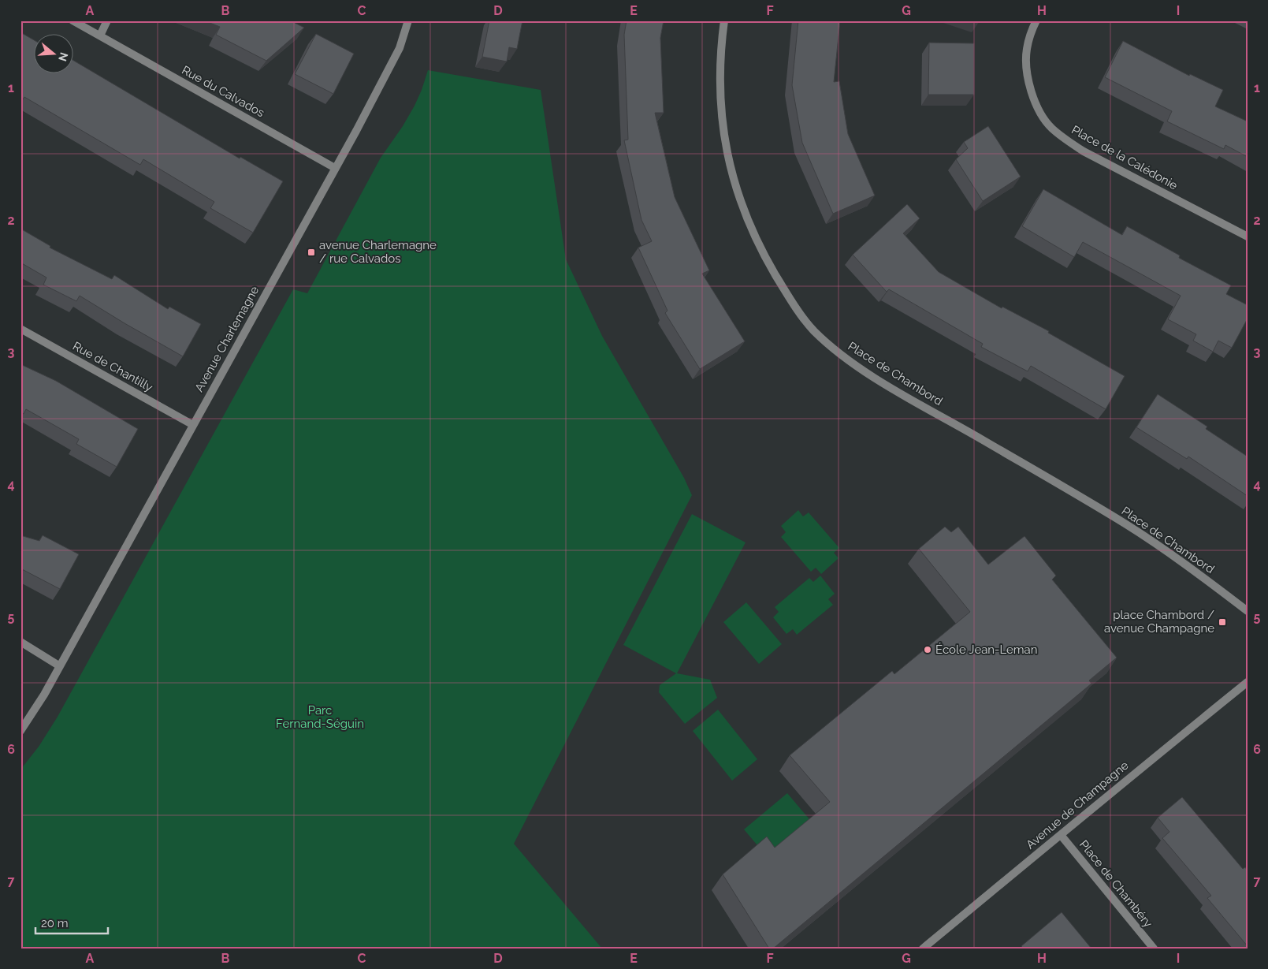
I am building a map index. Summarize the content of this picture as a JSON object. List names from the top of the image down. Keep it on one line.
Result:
{"streets":{"street":["Rue du Calvados","Place de la Calédonie","Avenue Charlemagne","Rue de Chantilly","Place de Chambord","Avenue de Champagne","Place de Chambéry"]},"crossings":[["Rue du Calvados","Avenue Charlemagne"],["Avenue Charlemagne","Rue de Chantilly"],["Avenue de Champagne","Place de Chambéry"]],"parks":["Parc Fernand-Séguin"],"places":{"transit":["avenue Charlemagne / rue Calvados","place Chambord / avenue Champagne"],"other":["École Jean-Leman"]},"scale_bar":"20 m","north":"right","grid":{"columns":["A","B","C","D","E","F","G","H","I"],"rows":["1","2","3","4","5","6","7"]}}
